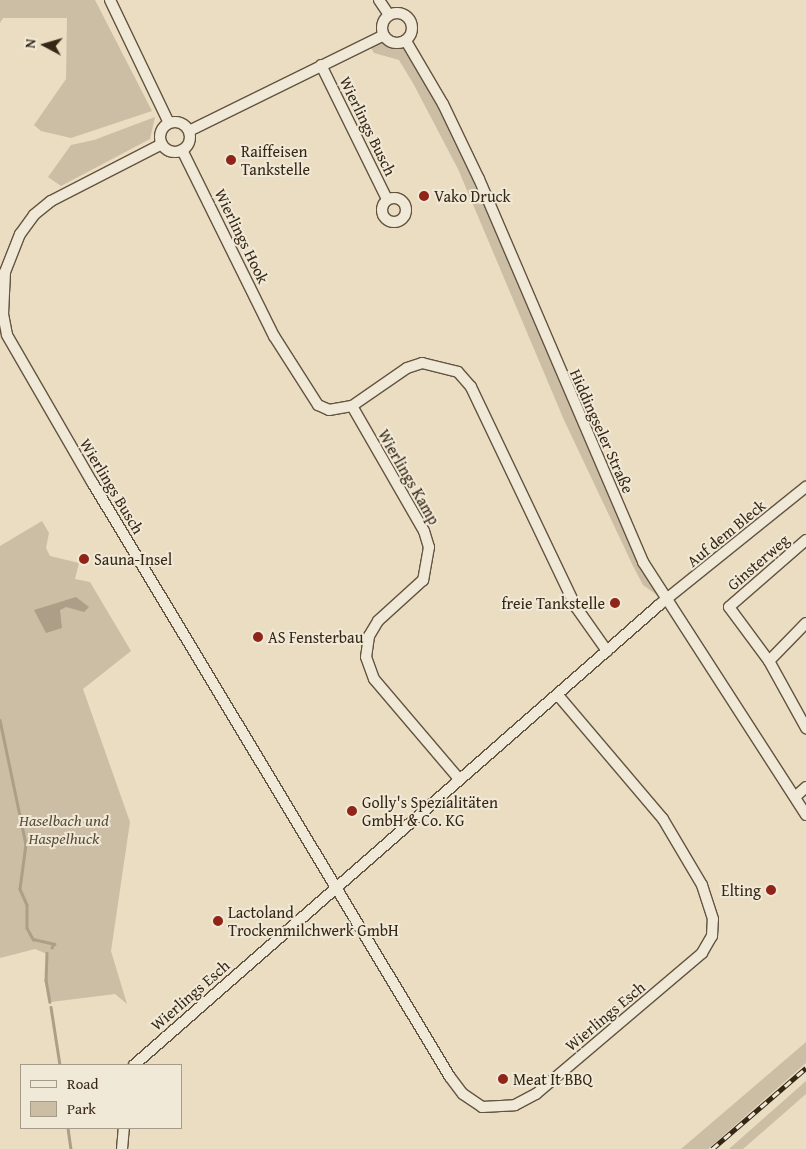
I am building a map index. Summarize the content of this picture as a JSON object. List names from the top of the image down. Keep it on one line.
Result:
{"streets":{"street":["Wierlings Busch","Wierlings Hook","Hiddingseler Straße","Wierlings Kamp","Auf dem Bleck","Ginsterweg","Wierlings Esch"]},"crossings":[["Wierlings Busch","Wierlings Hook"],["Wierlings Busch","Hiddingseler Straße"],["Wierlings Busch","Wierlings Esch"],["Wierlings Hook","Wierlings Kamp"],["Hiddingseler Straße","Auf dem Bleck"],["Hiddingseler Straße","Wierlings Esch"],["Wierlings Kamp","Wierlings Esch"],["Auf dem Bleck","Wierlings Esch"]],"parks":["Haselbach und Haspelhuck"],"places":["Raiffeisen Tankstelle","Vako Druck","Sauna-Insel","freie Tankstelle","AS Fensterbau","Golly's Spezialitäten GmbH & Co. KG","Elting","Lactoland Trockenmilchwerk GmbH","Meat It BBQ"],"legend":["Road","Park"],"north":"left"}
